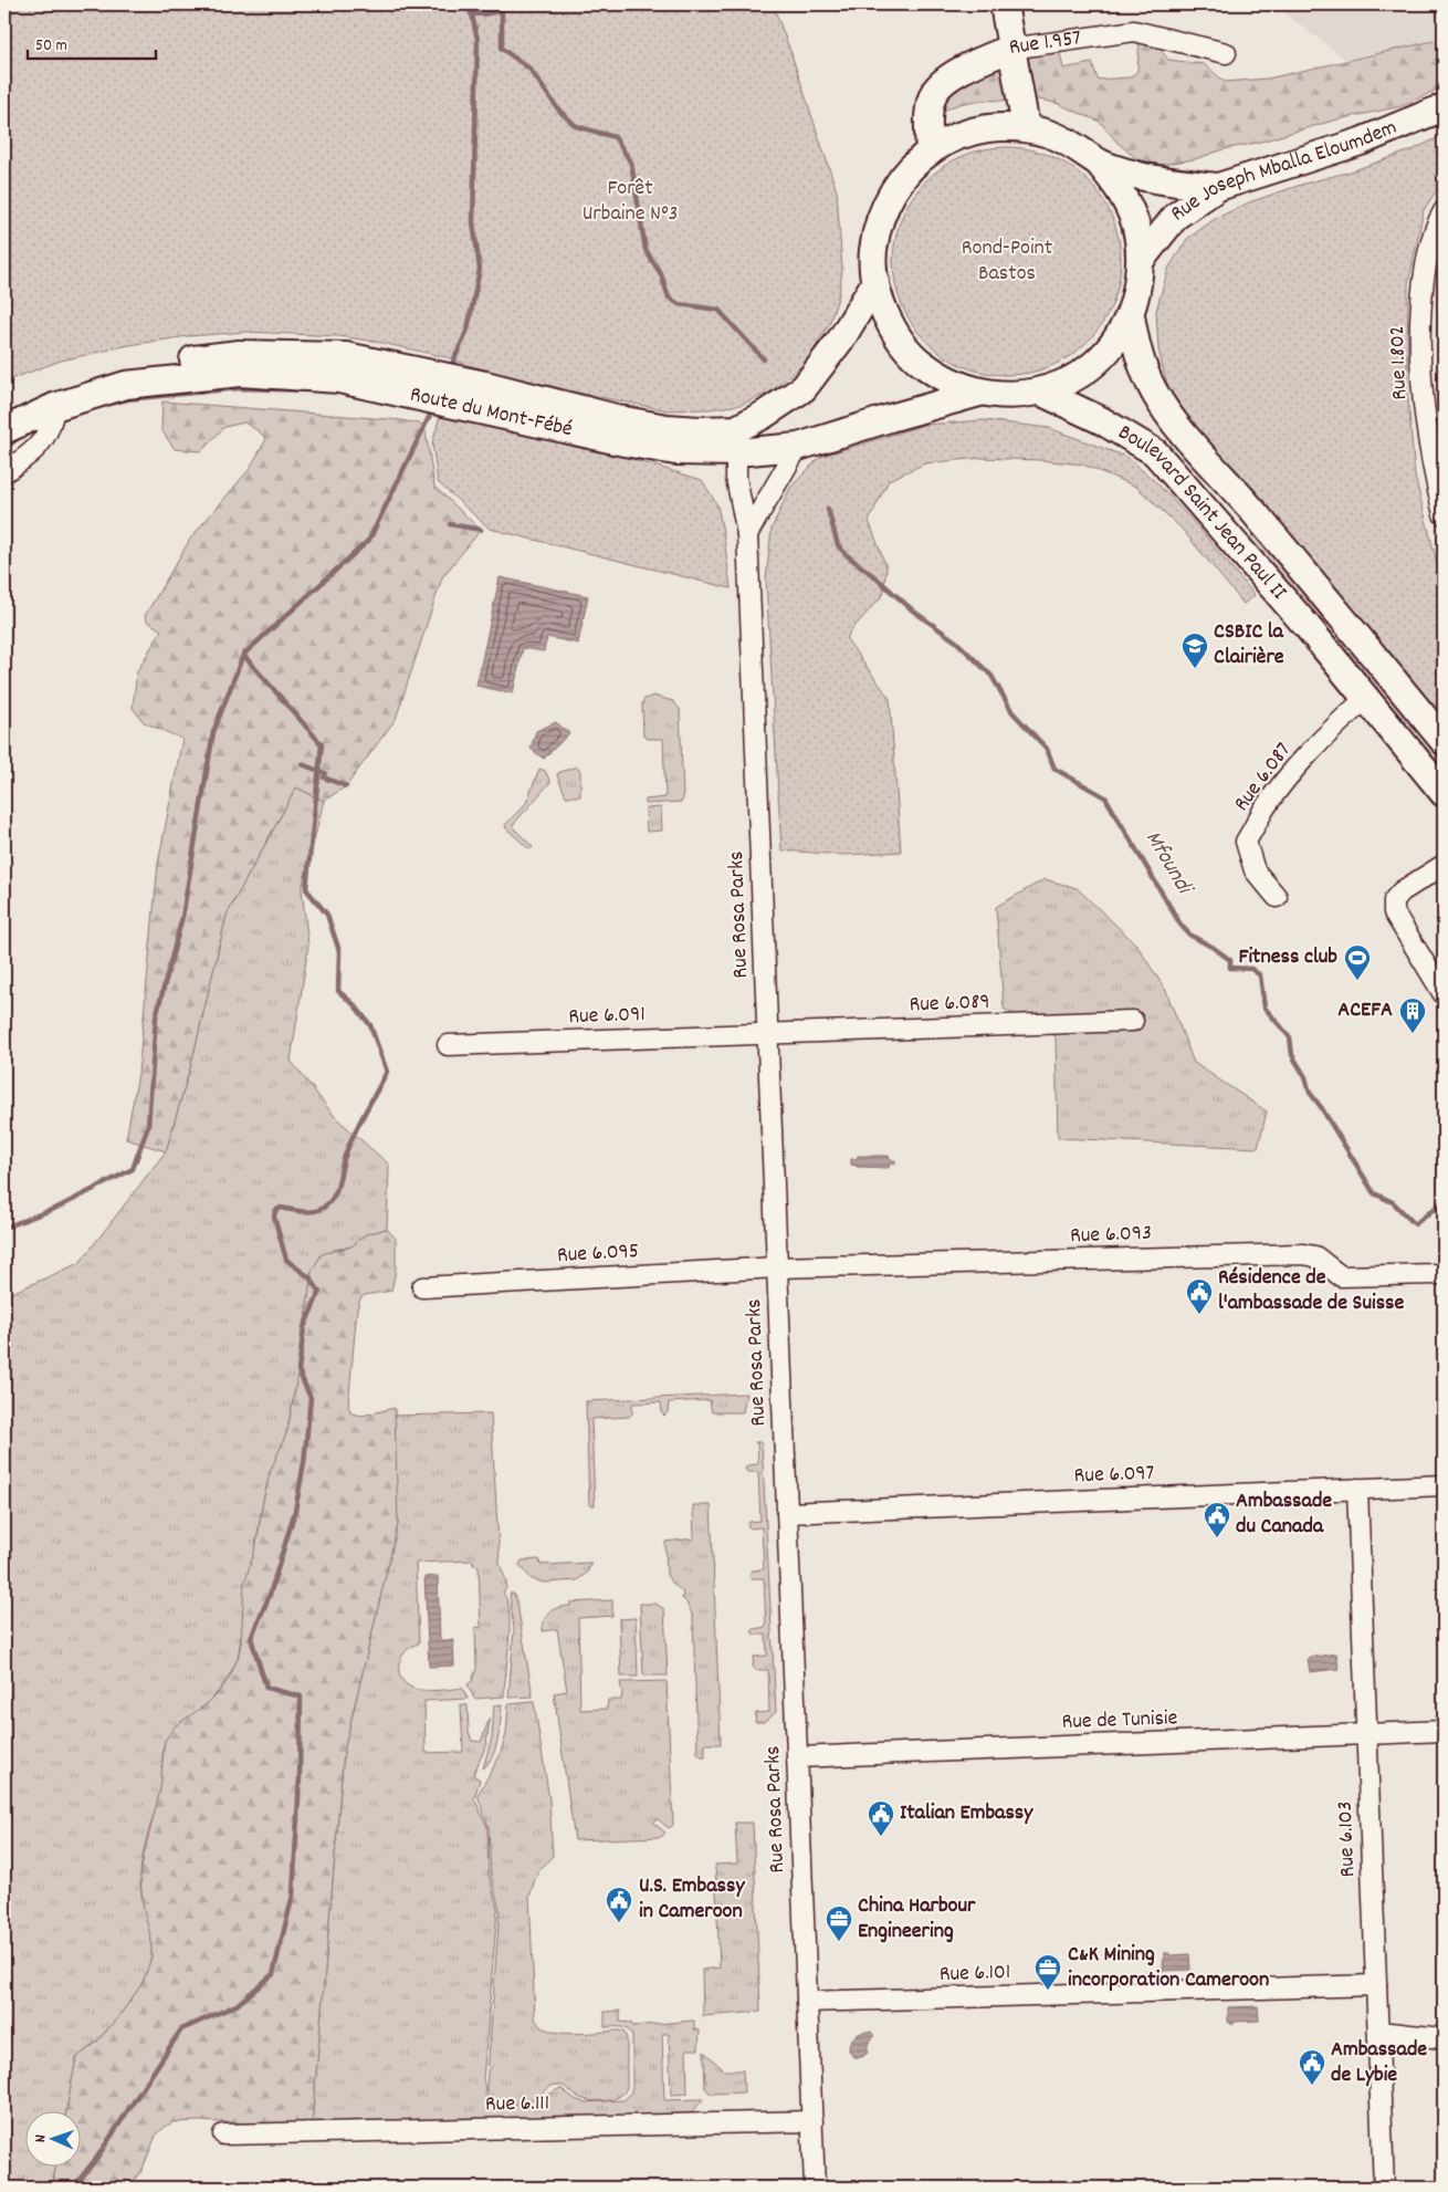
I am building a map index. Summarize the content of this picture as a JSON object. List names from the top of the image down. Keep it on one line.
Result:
{"streets":{"main road":["Rue 1.957","Rue Joseph Mballa Eloumdem","Route du Mont-Fébé","Boulevard Saint Jean Paul II"],"street":["Rue 1.802","Rue 6.087","Rue Rosa Parks","Rue 6.089","Rue 6.091","Rue 6.093","Rue 6.095","Rue 6.097","Rue de Tunisie","Rue 6.103","Rue 6.101","Rue 6.111"]},"crossings":[["Route du Mont-Fébé","Rue Rosa Parks"],["Boulevard Saint Jean Paul II","Rue 6.087"],["Rue Rosa Parks","Rue 6.089"],["Rue Rosa Parks","Rue 6.091"],["Rue Rosa Parks","Rue 6.093"],["Rue Rosa Parks","Rue 6.095"],["Rue Rosa Parks","Rue 6.097"],["Rue Rosa Parks","Rue de Tunisie"],["Rue Rosa Parks","Rue 6.101"],["Rue Rosa Parks","Rue 6.111"],["Rue 6.089","Rue 6.091"],["Rue 6.093","Rue 6.095"],["Rue 6.097","Rue 6.103"],["Rue de Tunisie","Rue 6.103"],["Rue 6.103","Rue 6.101"]],"water":["Mfoundi"],"parks":["Forêt Urbaine N°3","Rond-Point Bastos"],"places":{"school or university":["CSBIC la Clairière"],"sports":["Fitness club"],"building":["ACEFA"],"public building":["Résidence de l'ambassade de Suisse","Ambassade du Canada","Italian Embassy","U.S. Embassy in Cameroon","Ambassade de Lybie"],"office":["China Harbour Engineering","C&K Mining incorporation Cameroon"]},"scale_bar":"50 m","north":"left"}
